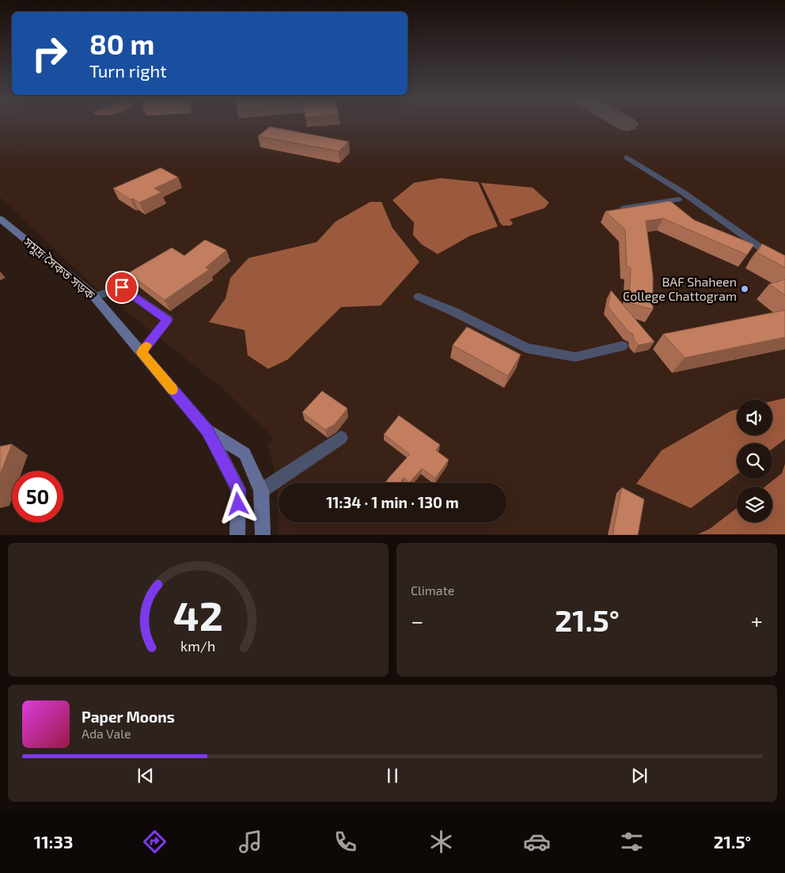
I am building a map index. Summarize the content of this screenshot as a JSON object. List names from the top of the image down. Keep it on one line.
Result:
{"streets":{"main road":["সমুদ্র সৈকত সড়ক"]},"places":["BAF Shaheen College Chattogram"],"page":{"turn":["80 m","Turn right"],"limit":"50","trip":"11:34 · 1 min · 130 m","tile":"Climate","heat":["−","21.5°","+"],"song":["Paper Moons","Ada Vale"],"tabs":["11:33","21.5°"],"gauge":["42","km/h"]}}
